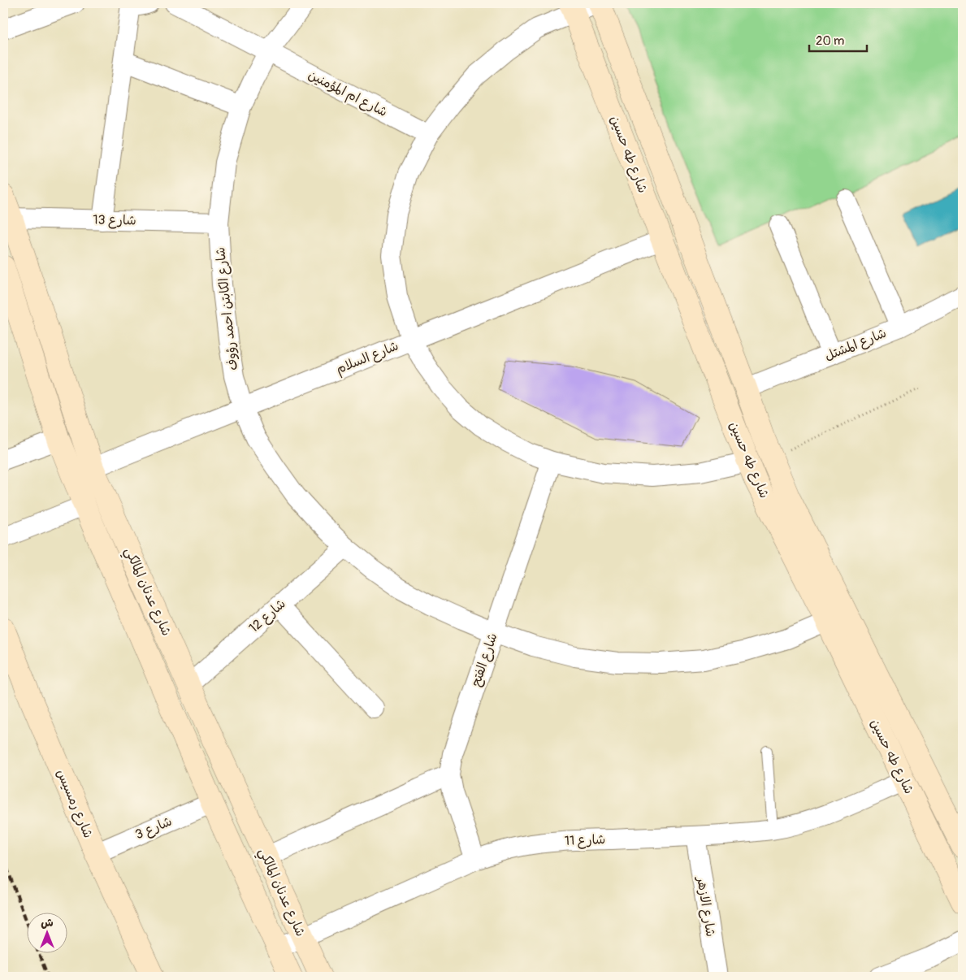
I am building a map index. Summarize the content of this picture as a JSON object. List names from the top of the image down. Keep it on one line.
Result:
{"streets":{"main road":["شارع طه حسين","شارع عدنان المالكي","شارع رمسيس"],"street":["شارع ام المؤمنين","شارع 13","شارع الكابتن احمد رؤوف","شارع المشتل","شارع السلام","شارع 12","شارع الفتح","شارع 3","شارع 11","شارع الازهر"]},"crossings":[["شارع ام المؤمنين","شارع الكابتن احمد رؤوف"],["شارع طه حسين","شارع الكابتن احمد رؤوف"],["شارع طه حسين","شارع المشتل"],["شارع طه حسين","شارع السلام"],["شارع طه حسين","شارع 11"],["شارع 13","شارع الكابتن احمد رؤوف"],["شارع 13","شارع عدنان المالكي"],["شارع الكابتن احمد رؤوف","شارع السلام"],["شارع الكابتن احمد رؤوف","شارع 12"],["شارع الكابتن احمد رؤوف","شارع الفتح"],["شارع السلام","شارع عدنان المالكي"],["شارع عدنان المالكي","شارع 12"],["شارع عدنان المالكي","شارع 3"],["شارع عدنان المالكي","شارع 11"],["شارع الفتح","شارع 11"],["شارع رمسيس","شارع 3"],["شارع 11","شارع الازهر"]],"scale_bar":"20 m","north":"top"}
